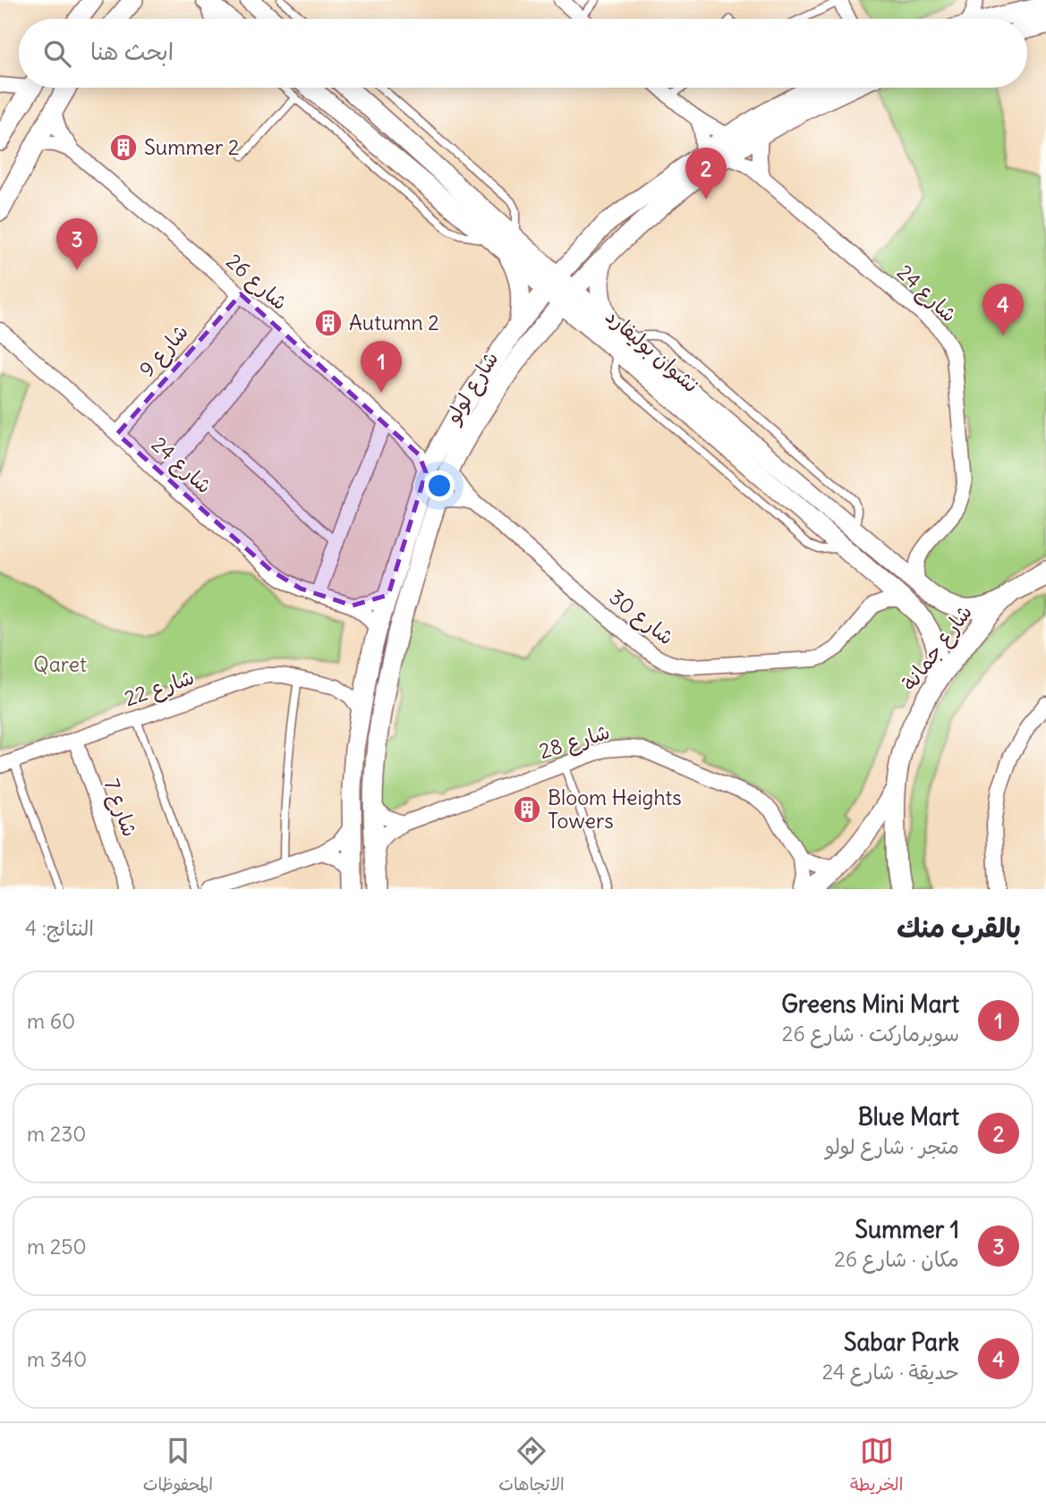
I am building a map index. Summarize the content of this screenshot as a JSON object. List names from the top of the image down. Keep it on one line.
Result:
{"streets":{"street":["شارع 26","شارع 24","شارع 9","نشوان بوليفارد","شارع لولو","شارع 30","شارع جمانة","شارع 22","شارع 28","شارع 7"]},"crossings":[["شارع 26","شارع 9"],["شارع 26","شارع لولو"],["شارع 24","شارع 9"],["شارع 24","شارع لولو"],["نشوان بوليفارد","شارع لولو"],["نشوان بوليفارد","شارع جمانة"],["شارع لولو","شارع 30"],["شارع لولو","شارع 28"],["شارع 22","شارع 7"]],"parks":["Qaret"],"places":{"building":["Summer 2","Autumn 2","Bloom Heights Towers"]},"page":{"search":"ابحث هنا","pins":["2","3","4","1"],"heading":["بالقرب منك","النتائج: 4"],"list":[{"mark":"1","name":"Greens Mini Mart","note":"سوبرماركت · شارع 26","value":"60 m"},{"mark":"2","name":"Blue Mart","note":"متجر · شارع لولو","value":"230 m"},{"mark":"3","name":"Summer 1","note":"مكان · شارع 26","value":"250 m"},{"mark":"4","name":"Sabar Park","note":"حديقة · شارع 24","value":"340 m"}],"nav":["الخريطة","الاتجاهات","المحفوظات"]}}
